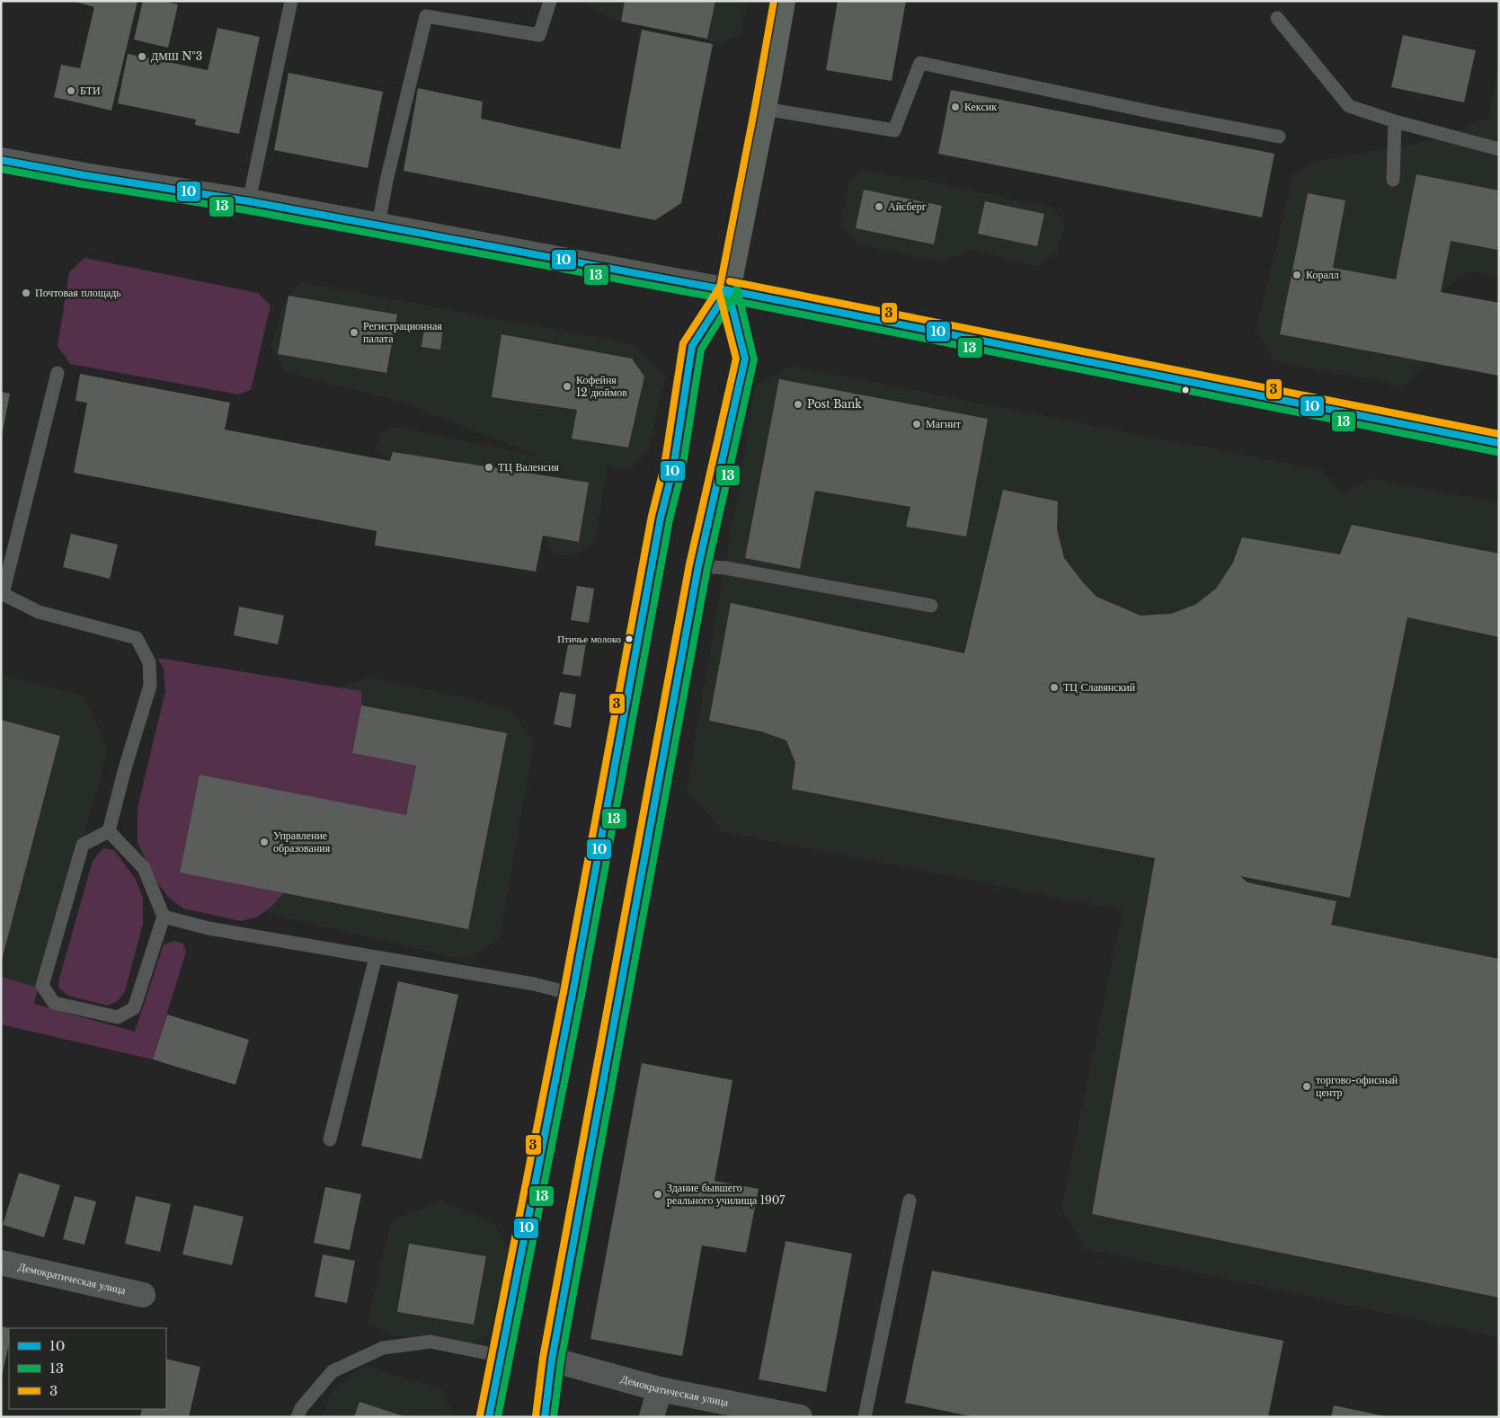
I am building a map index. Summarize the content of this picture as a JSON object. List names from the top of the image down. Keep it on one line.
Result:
{"streets":{"street":["Демократическая улица"]},"places":["ДМШ №3","БТИ","Кексик","Айсберг","Коралл","Почтовая площадь","Регистрационная палата","Кофейня 12 дюймов","Post Bank","Магнит","ТЦ Валенсия","Птичье молоко","ТЦ Славянский","Управление образования","торгово-офисный центр","Здание бывшего реального училища 1907"],"lines":["transit line 3","transit line 10","transit line 13"],"legend":["10","13","3"]}
